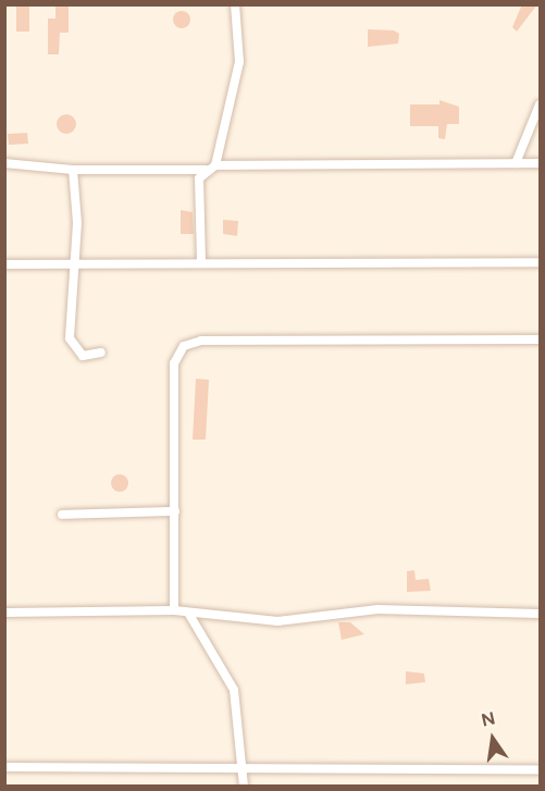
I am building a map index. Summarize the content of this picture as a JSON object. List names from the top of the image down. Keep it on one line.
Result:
{"north":"top"}
